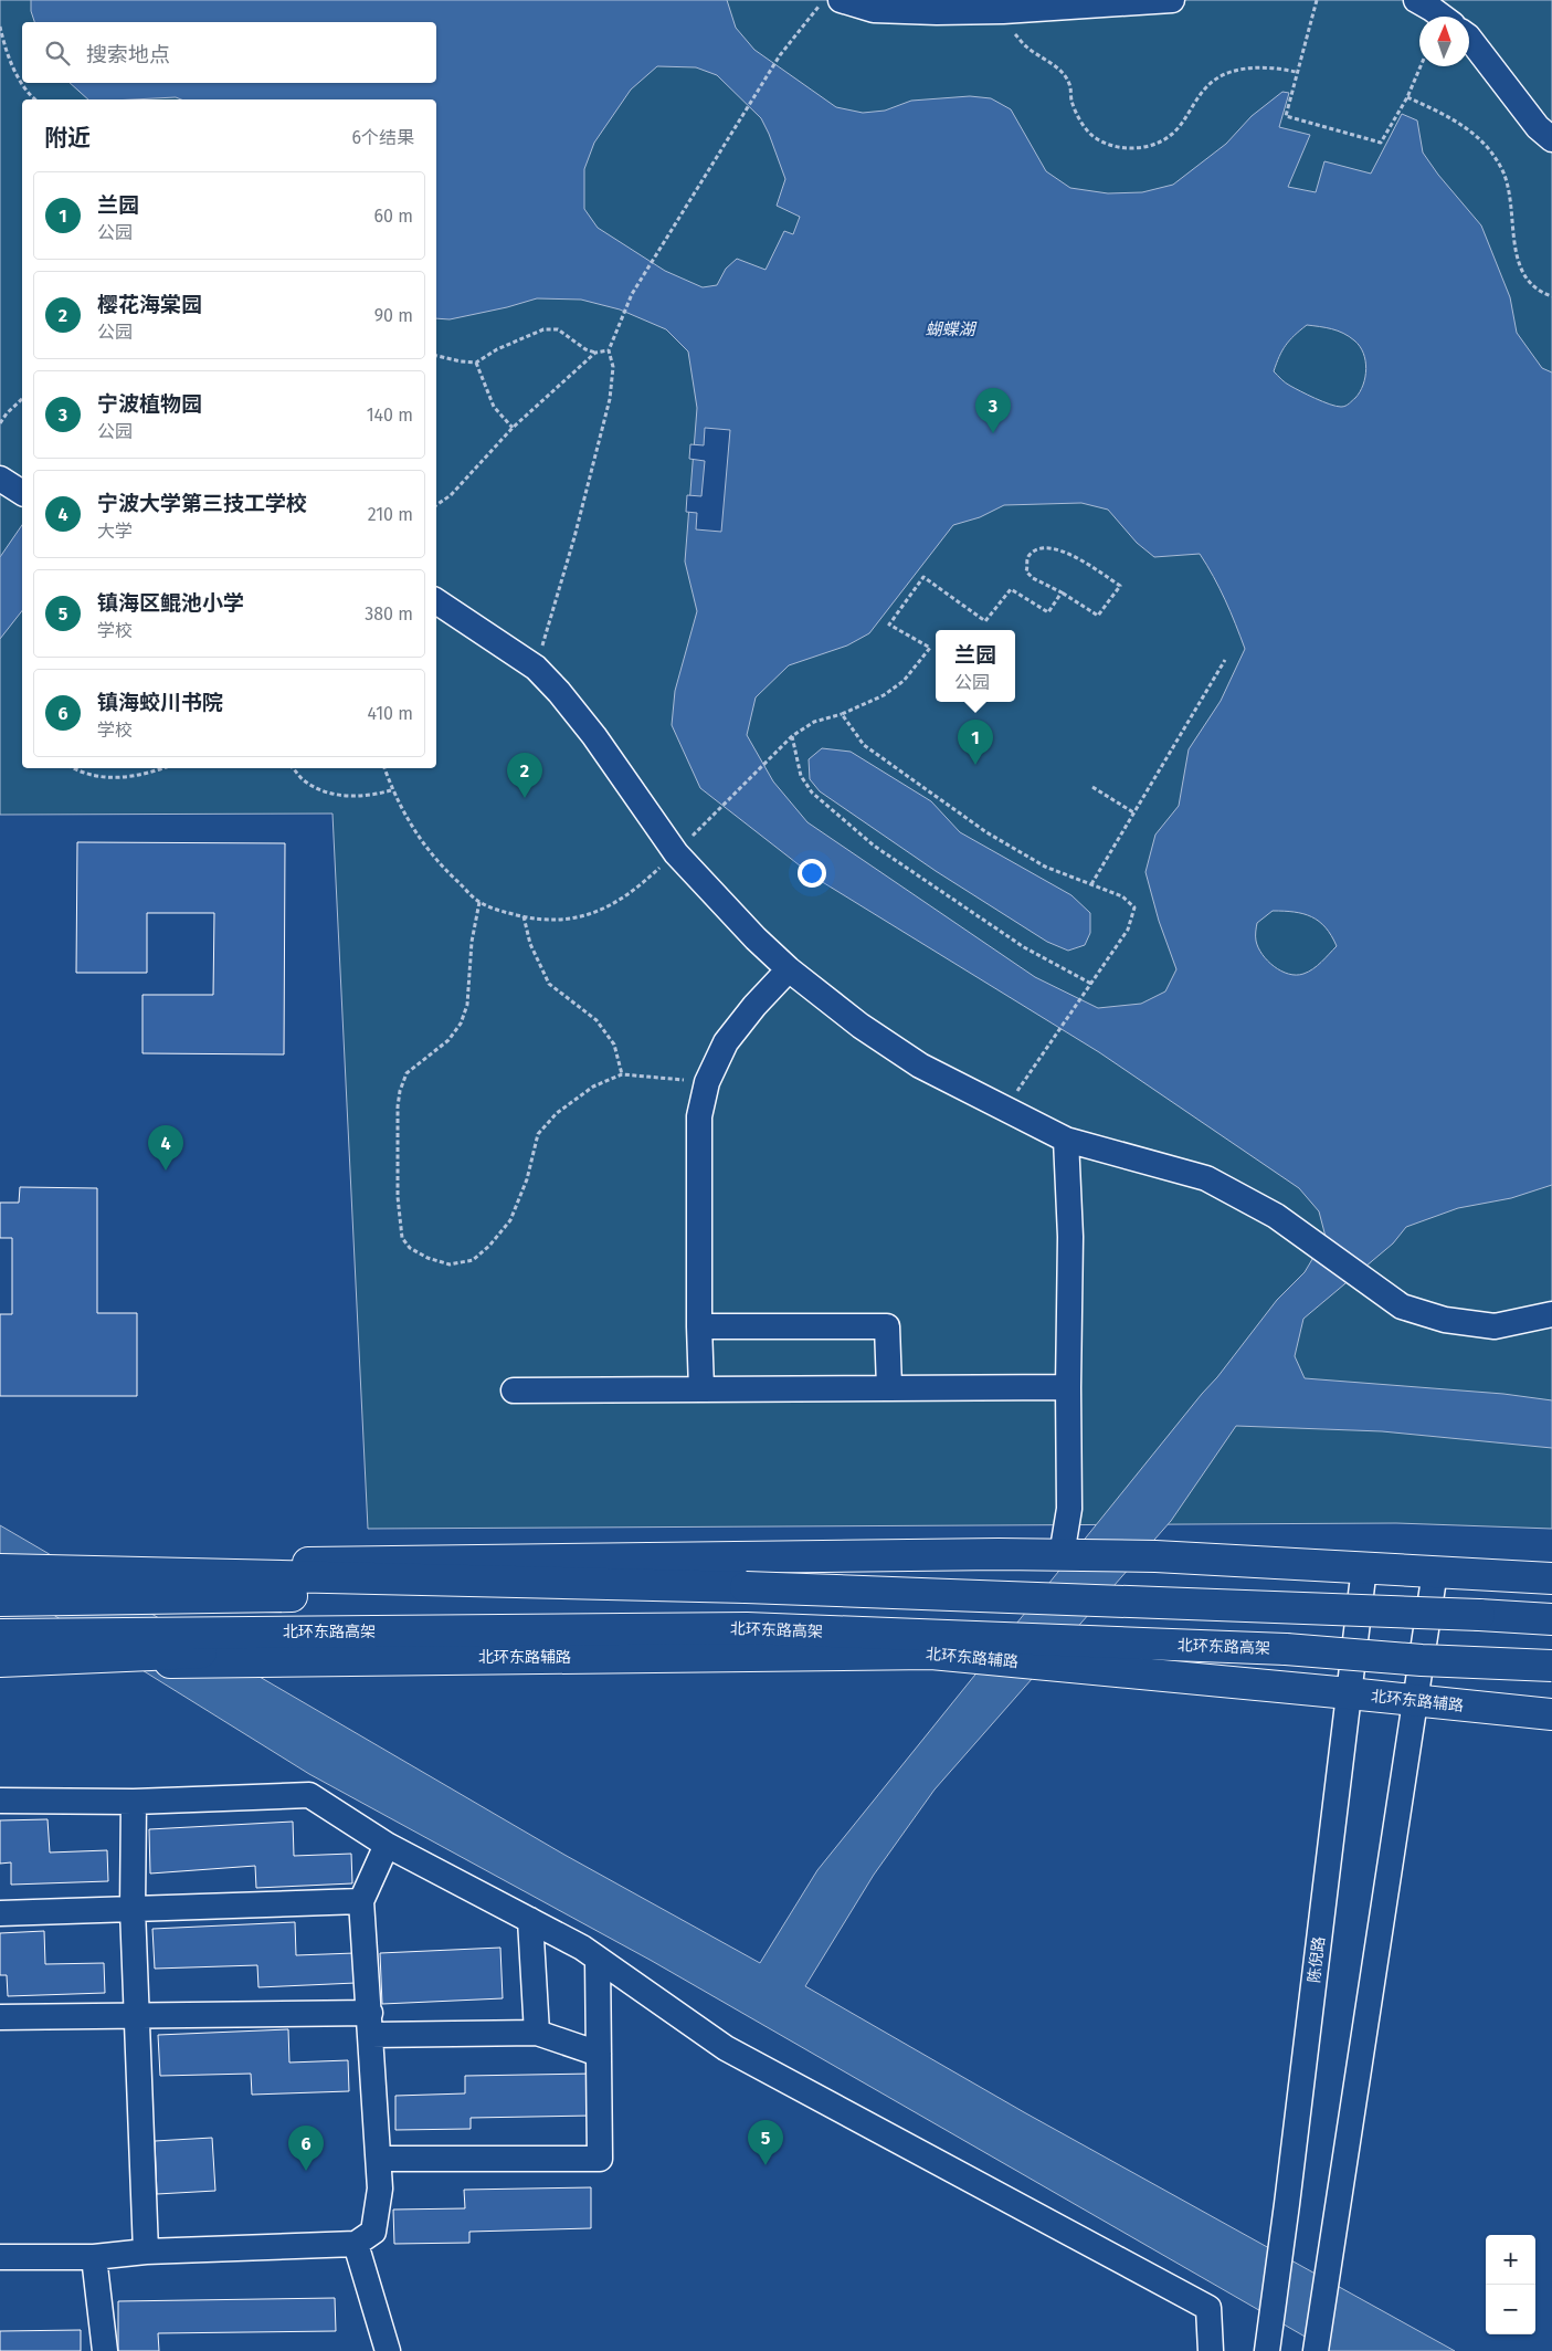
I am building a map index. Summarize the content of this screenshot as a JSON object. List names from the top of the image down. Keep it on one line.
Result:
{"streets":{"main road":["北环东路高架","北环东路辅路"],"street":["陈倪路"]},"crossings":[["北环东路辅路","陈倪路"]],"water":["蝴蝶湖"],"north":"top","page":{"search":"搜索地点","heading":["附近","6个结果"],"list":[{"mark":"1","name":"兰园","note":"公园","value":"60 m"},{"mark":"2","name":"樱花海棠园","note":"公园","value":"90 m"},{"mark":"3","name":"宁波植物园","note":"公园","value":"140 m"},{"mark":"4","name":"宁波大学第三技工学校","note":"大学","value":"210 m"},{"mark":"5","name":"镇海区鲲池小学","note":"学校","value":"380 m"},{"mark":"6","name":"镇海蛟川书院","note":"学校","value":"410 m"}],"pins":["3","1","2","4","5","6"],"popup":["兰园","公园"],"map_buttons":["+","−"]}}
